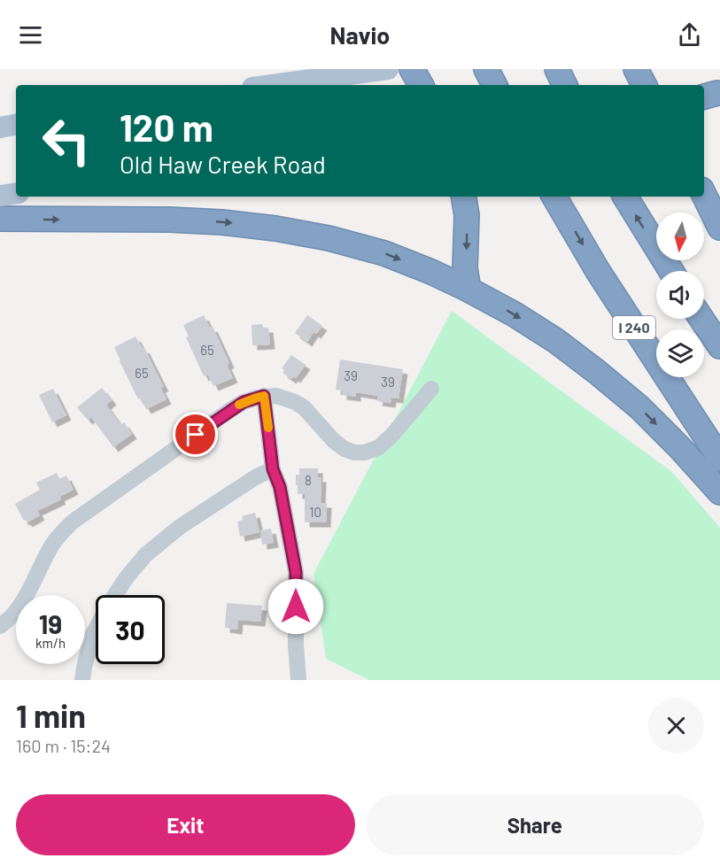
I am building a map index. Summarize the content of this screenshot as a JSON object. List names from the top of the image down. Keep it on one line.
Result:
{"streets":{"highway":["I 240"]},"house_numbers":["65","65","39","39","8","10"],"north":"bottom","page":{"header":"Navio","turn":["120 m","Old Haw Creek Road"],"speed":"19 km/h","limit":"30","heading":["1 min","160 m · 15:24"],"buttons":["Exit","Share"]}}
